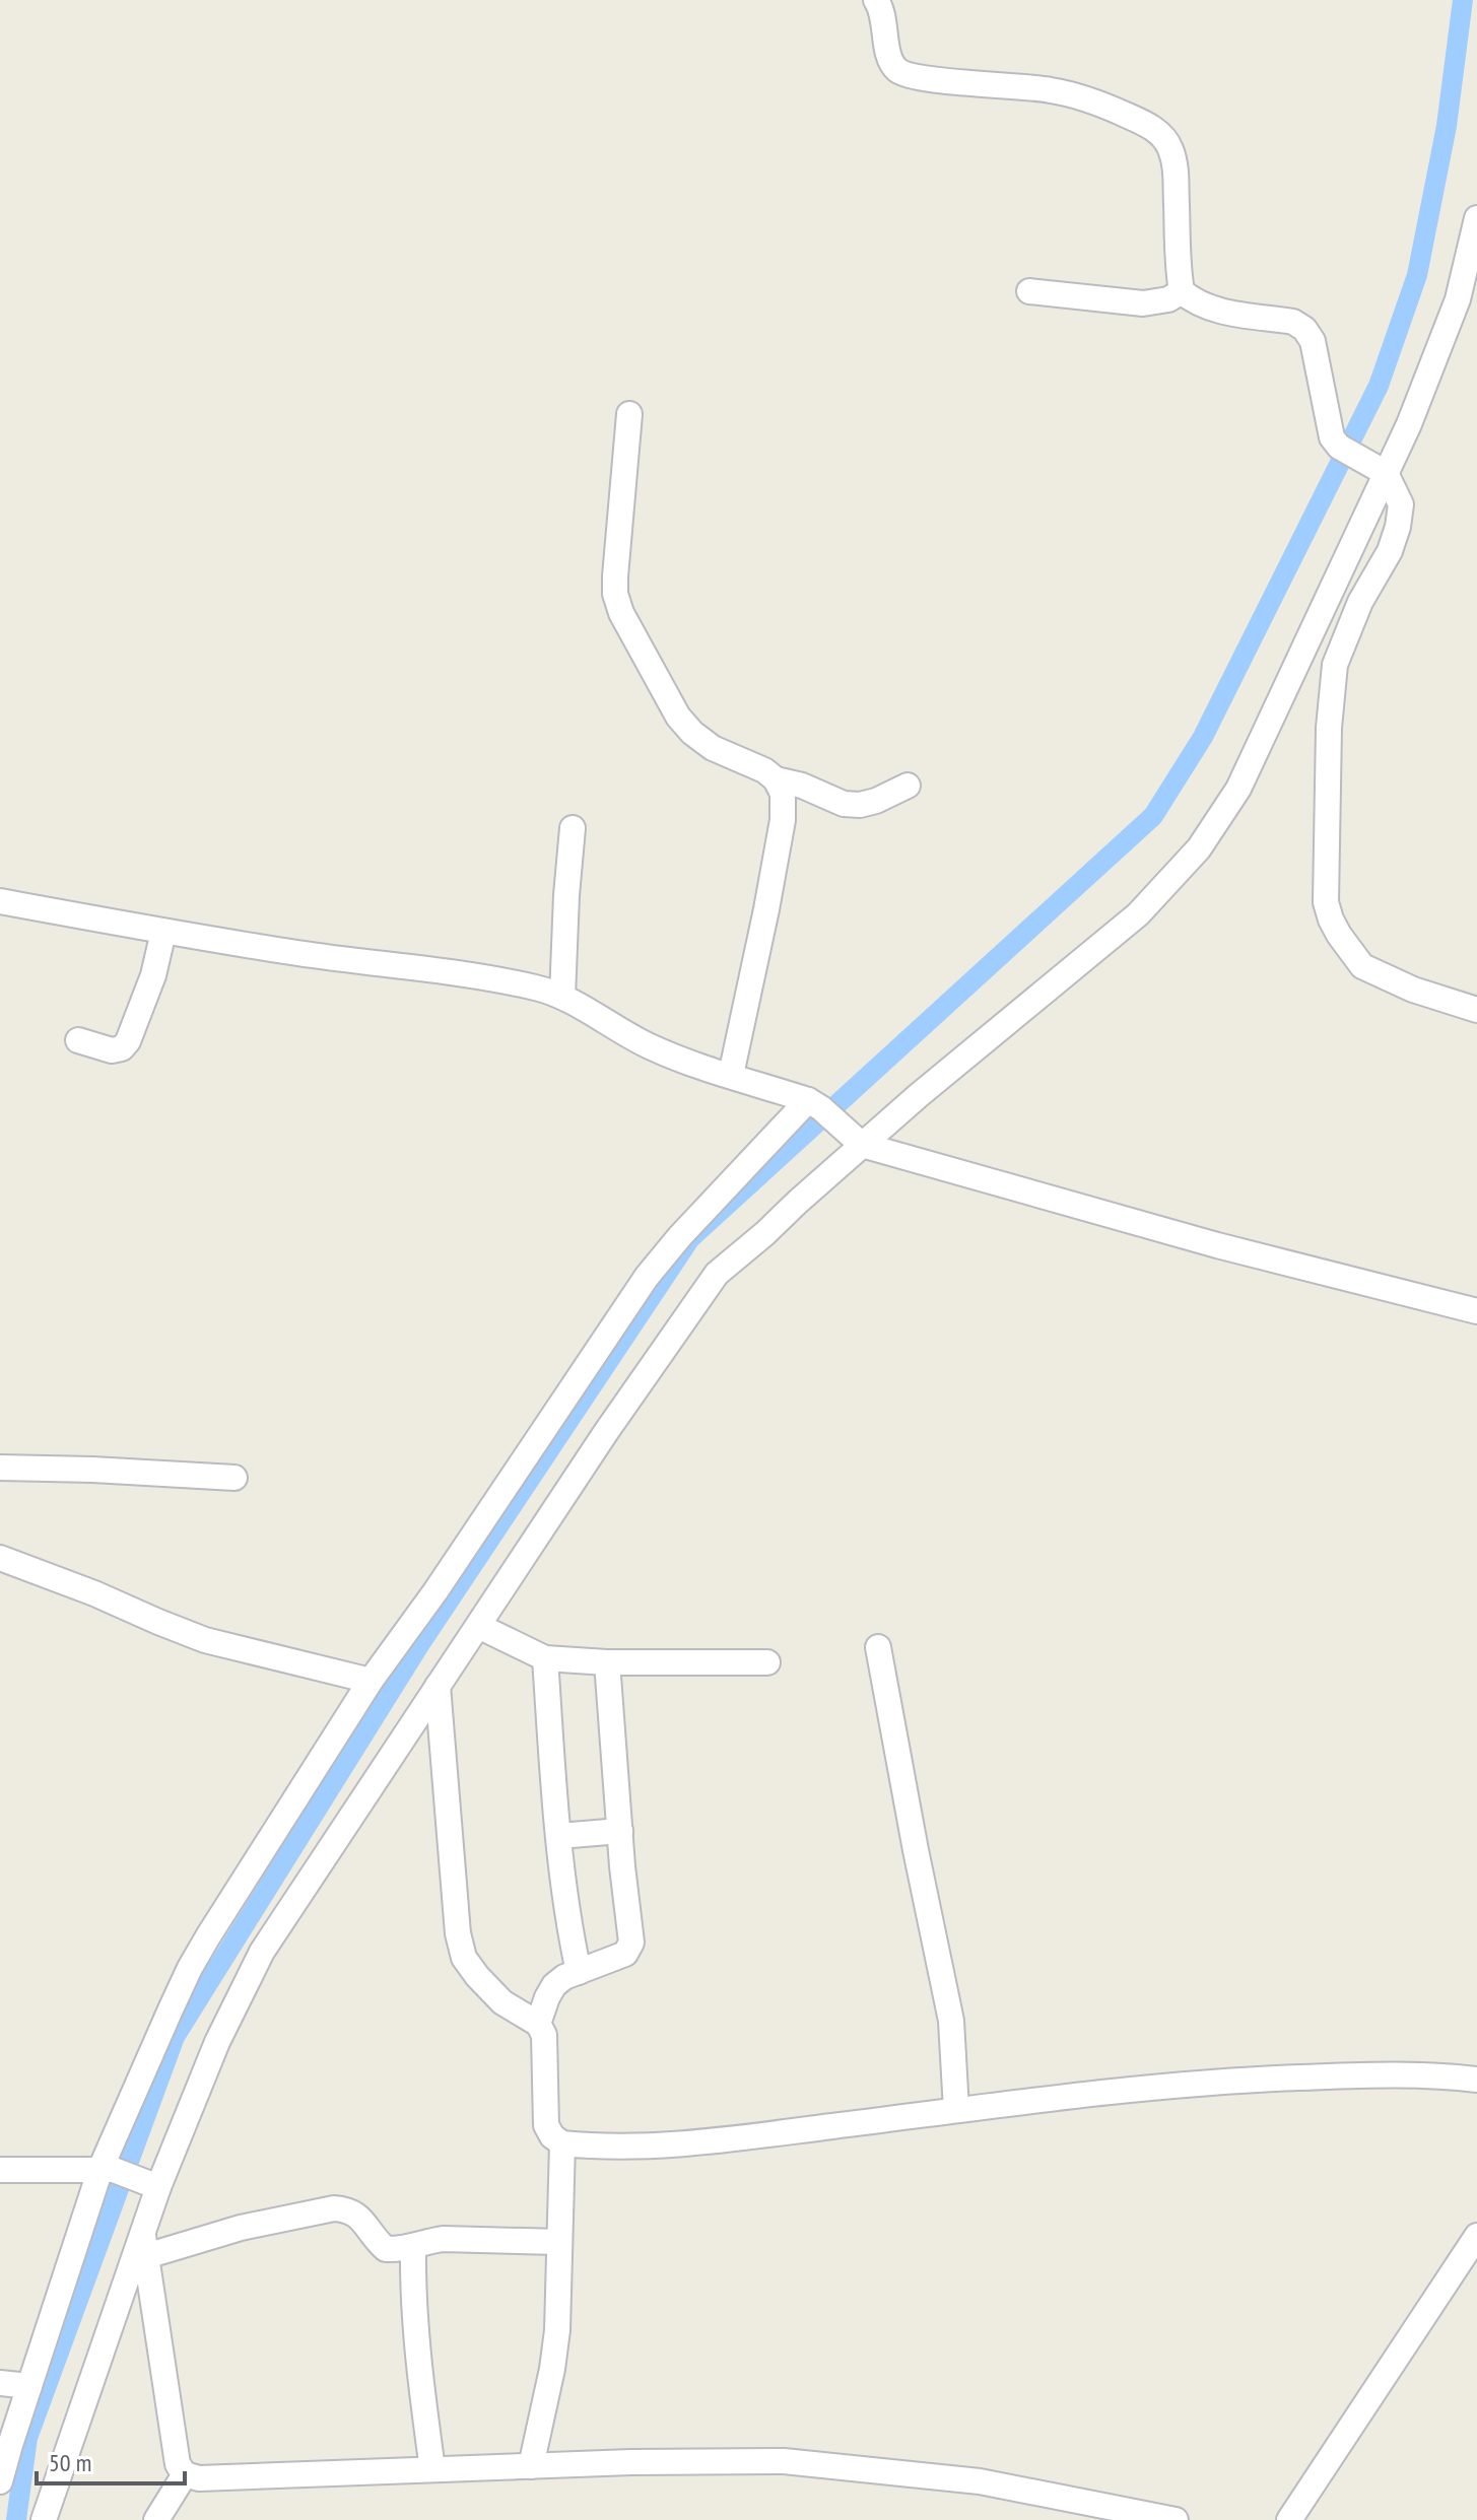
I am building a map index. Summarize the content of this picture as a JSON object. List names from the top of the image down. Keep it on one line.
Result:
{"scale_bar":"50 m"}
